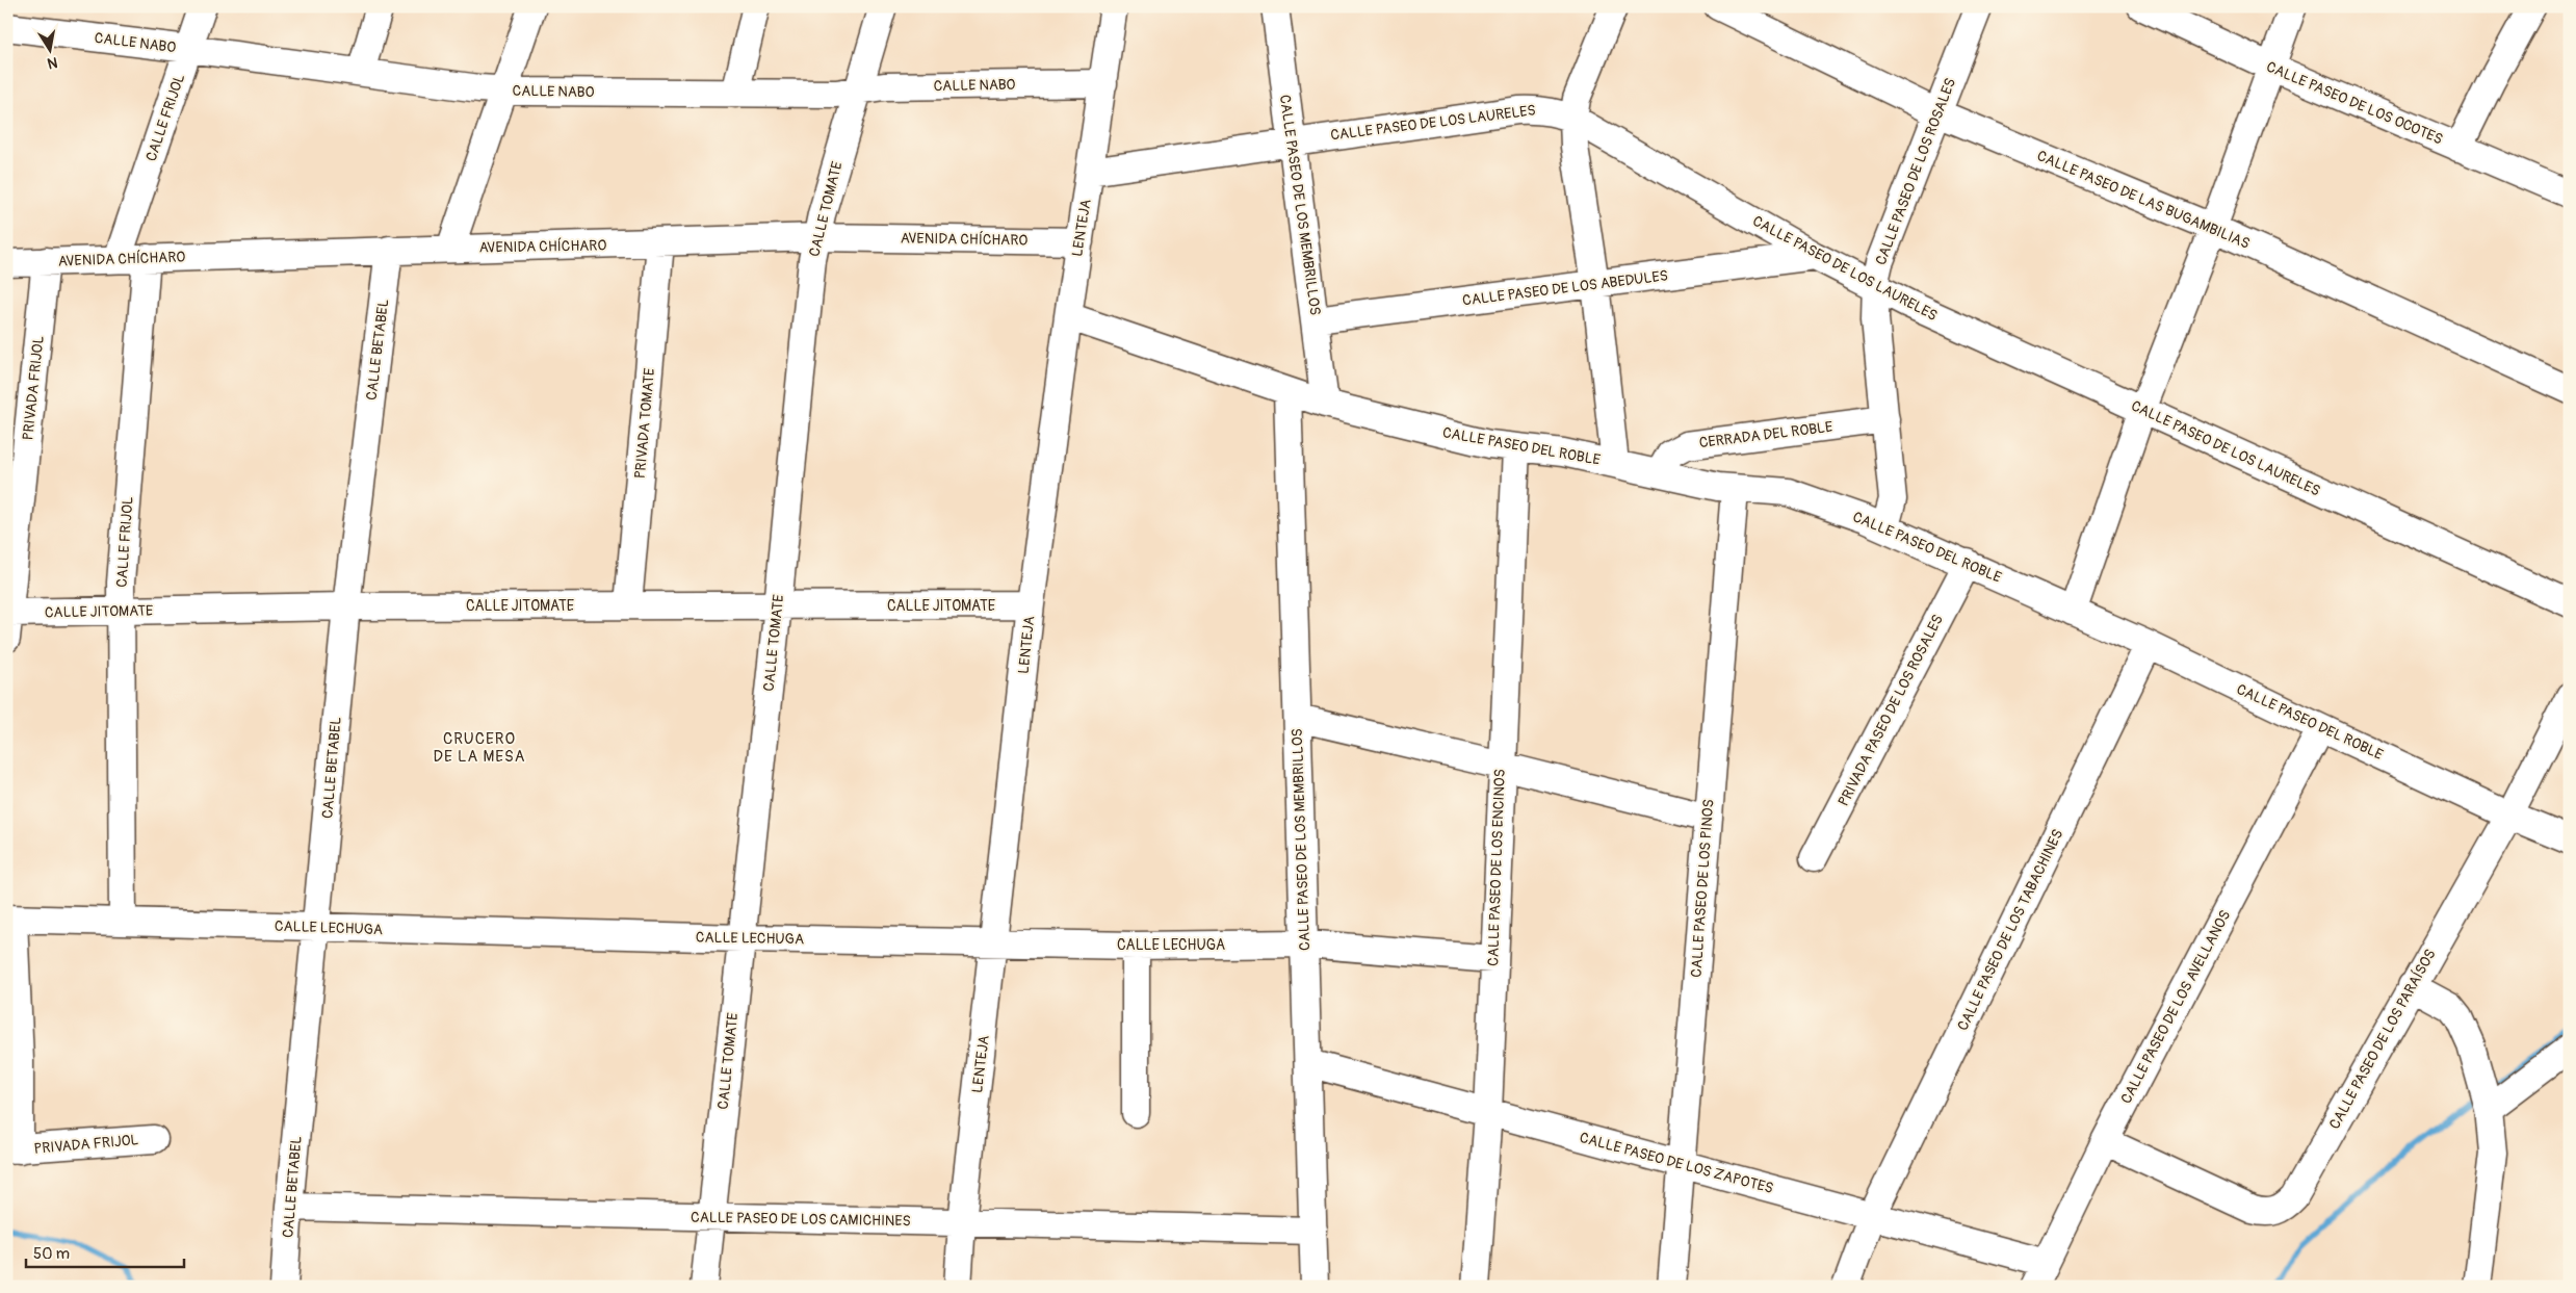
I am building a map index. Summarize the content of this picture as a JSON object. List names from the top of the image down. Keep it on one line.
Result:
{"streets":{"street":["CALLE NABO","CALLE PASEO DE LOS OCOTES","CALLE FRIJOL","CALLE PASEO DE LOS LAURELES","CALLE PASEO DE LOS ROSALES","CALLE PASEO DE LAS BUGAMBILIAS","CALLE PASEO DE LOS MEMBRILLOS","CALLE TOMATE","LENTEJA","AVENIDA CHÍCHARO","CALLE PASEO DE LOS ABEDULES","CALLE BETABEL","PRIVADA FRIJOL","PRIVADA TOMATE","CERRADA DEL ROBLE","CALLE PASEO DEL ROBLE","CALLE JITOMATE","PRIVADA PASEO DE LOS ROSALES","CALLE PASEO DE LOS ENCINOS","CALLE PASEO DE LOS PINOS","CALLE LECHUGA","CALLE PASEO DE LOS TABACHINES","CALLE PASEO DE LOS AVELLANOS","CALLE PASEO DE LOS PARAÍSOS","CALLE PASEO DE LOS ZAPOTES","CALLE PASEO DE LOS CAMICHINES"]},"crossings":[["CALLE NABO","CALLE FRIJOL"],["CALLE NABO","CALLE TOMATE"],["CALLE NABO","LENTEJA"],["CALLE FRIJOL","AVENIDA CHÍCHARO"],["CALLE FRIJOL","CALLE JITOMATE"],["CALLE FRIJOL","CALLE LECHUGA"],["CALLE PASEO DE LOS LAURELES","CALLE PASEO DE LOS ROSALES"],["CALLE PASEO DE LOS LAURELES","CALLE PASEO DE LOS MEMBRILLOS"],["CALLE PASEO DE LOS LAURELES","LENTEJA"],["CALLE PASEO DE LOS LAURELES","CALLE PASEO DE LOS ABEDULES"],["CALLE PASEO DE LOS ROSALES","CALLE PASEO DE LAS BUGAMBILIAS"],["CALLE PASEO DE LOS ROSALES","CERRADA DEL ROBLE"],["CALLE PASEO DE LOS ROSALES","CALLE PASEO DEL ROBLE"],["CALLE PASEO DE LOS MEMBRILLOS","CALLE PASEO DE LOS ABEDULES"],["CALLE PASEO DE LOS MEMBRILLOS","CALLE PASEO DEL ROBLE"],["CALLE PASEO DE LOS MEMBRILLOS","CALLE LECHUGA"],["CALLE PASEO DE LOS MEMBRILLOS","CALLE PASEO DE LOS ZAPOTES"],["CALLE PASEO DE LOS MEMBRILLOS","CALLE PASEO DE LOS CAMICHINES"],["CALLE TOMATE","AVENIDA CHÍCHARO"],["CALLE TOMATE","CALLE JITOMATE"],["CALLE TOMATE","CALLE LECHUGA"],["CALLE TOMATE","CALLE PASEO DE LOS CAMICHINES"],["LENTEJA","AVENIDA CHÍCHARO"],["LENTEJA","CALLE PASEO DEL ROBLE"],["LENTEJA","CALLE JITOMATE"],["LENTEJA","CALLE LECHUGA"],["LENTEJA","CALLE PASEO DE LOS CAMICHINES"],["AVENIDA CHÍCHARO","CALLE BETABEL"],["AVENIDA CHÍCHARO","PRIVADA FRIJOL"],["AVENIDA CHÍCHARO","PRIVADA TOMATE"],["CALLE BETABEL","CALLE JITOMATE"],["CALLE BETABEL","CALLE LECHUGA"],["CALLE BETABEL","CALLE PASEO DE LOS CAMICHINES"],["PRIVADA FRIJOL","CALLE JITOMATE"],["PRIVADA FRIJOL","CALLE LECHUGA"],["PRIVADA TOMATE","CALLE JITOMATE"],["CERRADA DEL ROBLE","CALLE PASEO DEL ROBLE"],["CALLE PASEO DEL ROBLE","PRIVADA PASEO DE LOS ROSALES"],["CALLE PASEO DEL ROBLE","CALLE PASEO DE LOS ENCINOS"],["CALLE PASEO DEL ROBLE","CALLE PASEO DE LOS PINOS"],["CALLE PASEO DEL ROBLE","CALLE PASEO DE LOS TABACHINES"],["CALLE PASEO DEL ROBLE","CALLE PASEO DE LOS AVELLANOS"],["CALLE PASEO DEL ROBLE","CALLE PASEO DE LOS PARAÍSOS"],["CALLE PASEO DE LOS ENCINOS","CALLE LECHUGA"],["CALLE PASEO DE LOS ENCINOS","CALLE PASEO DE LOS ZAPOTES"],["CALLE PASEO DE LOS PINOS","CALLE PASEO DE LOS ZAPOTES"],["CALLE PASEO DE LOS TABACHINES","CALLE PASEO DE LOS ZAPOTES"],["CALLE PASEO DE LOS AVELLANOS","CALLE PASEO DE LOS PARAÍSOS"],["CALLE PASEO DE LOS AVELLANOS","CALLE PASEO DE LOS ZAPOTES"]],"districts":["CRUCERO DE LA MESA"],"scale_bar":"50 m","north":"bottom"}
